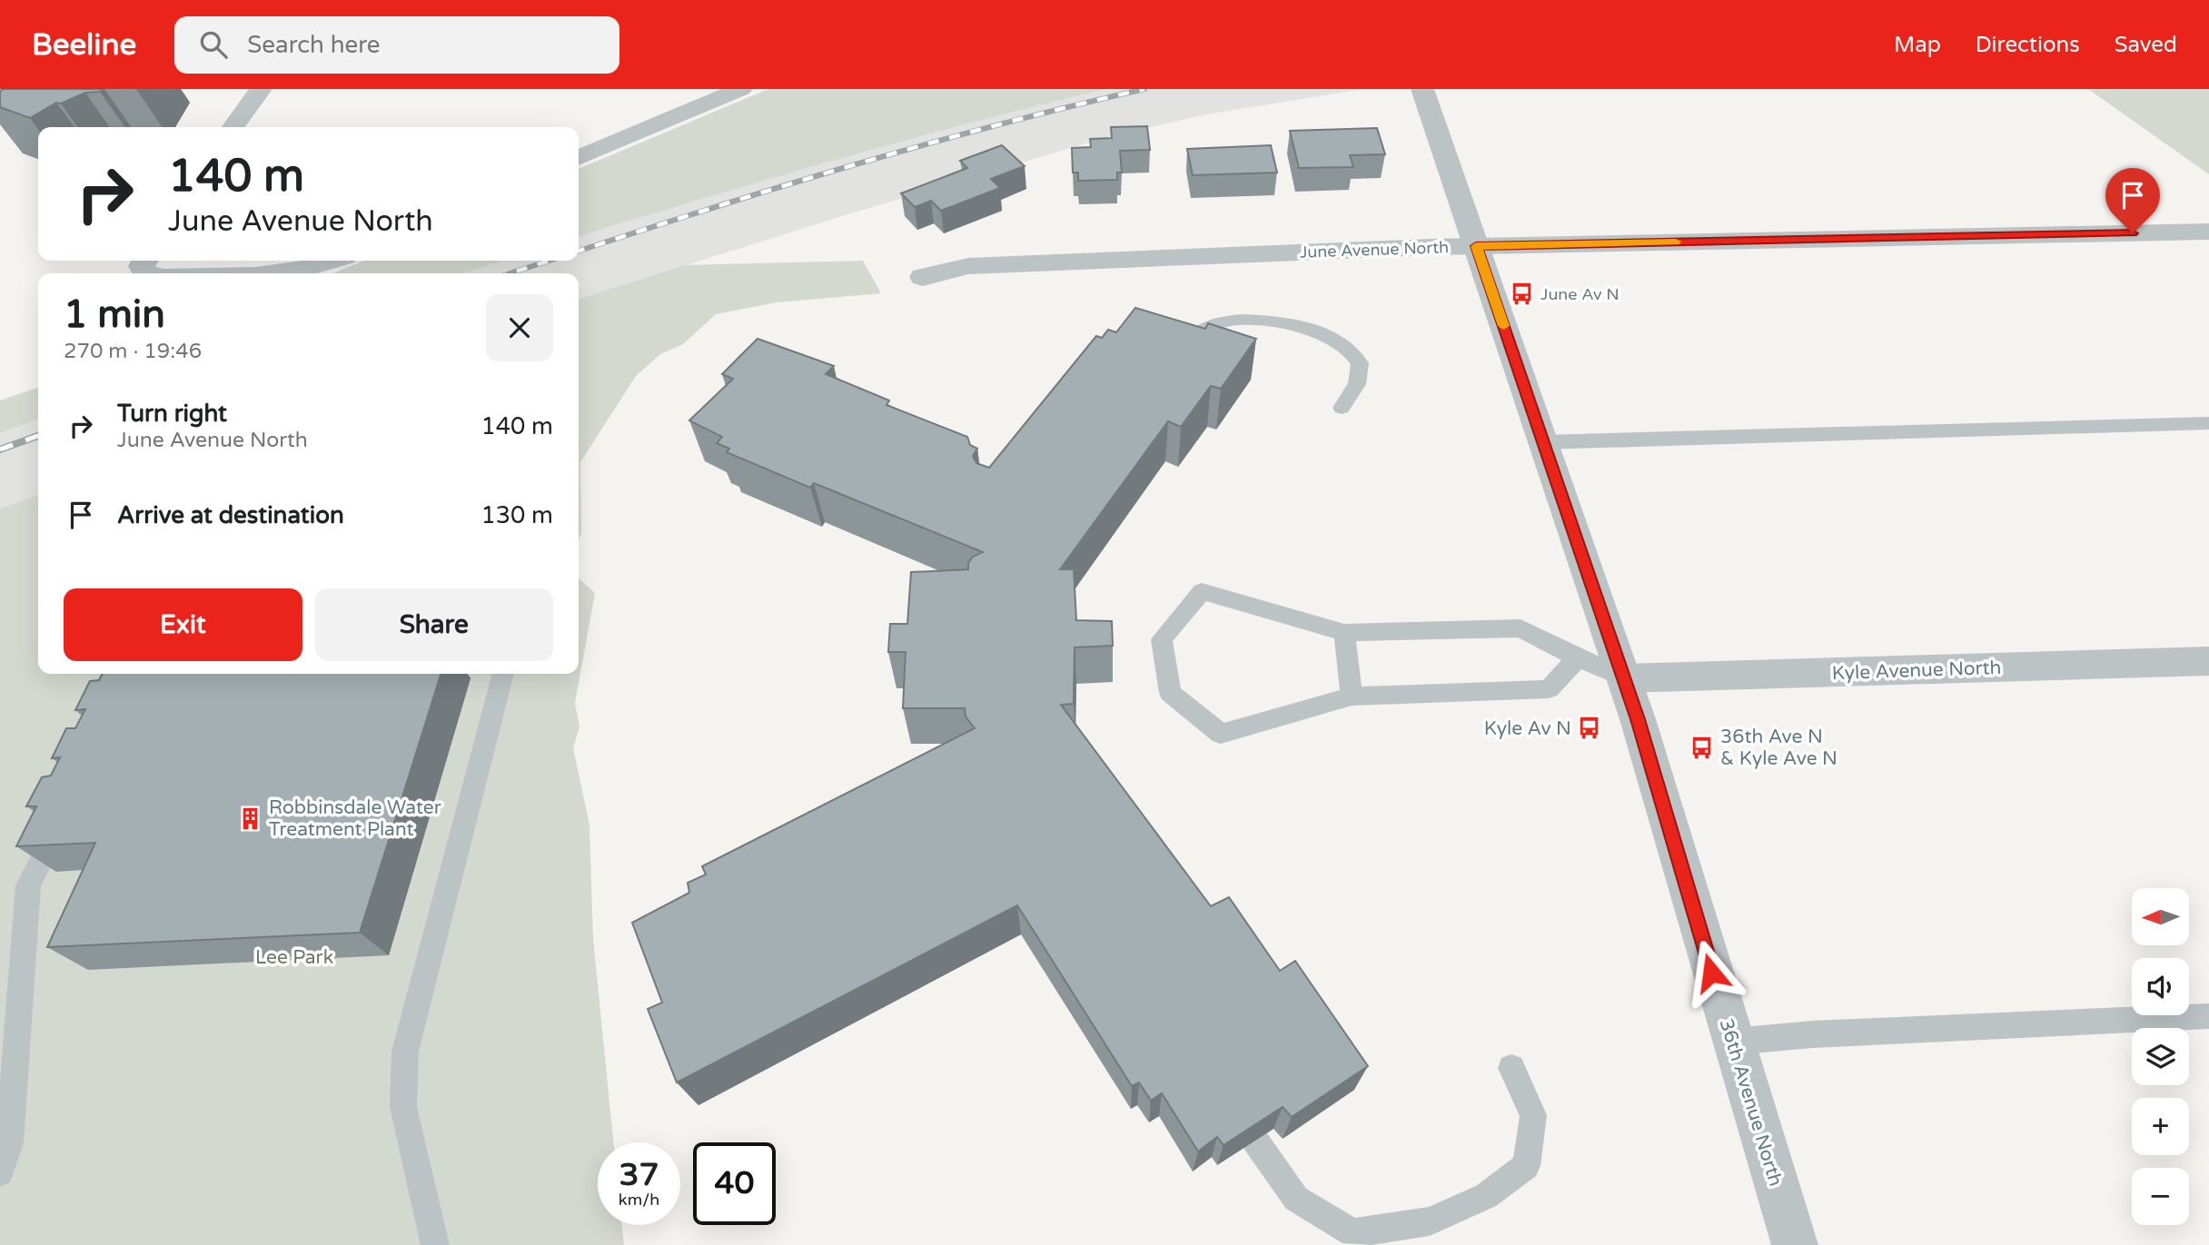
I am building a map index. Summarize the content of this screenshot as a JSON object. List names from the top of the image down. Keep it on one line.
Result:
{"streets":{"street":["June Avenue North","Kyle Avenue North","36th Avenue North"]},"crossings":[["June Avenue North","36th Avenue North"],["Kyle Avenue North","36th Avenue North"]],"parks":["Lee Park"],"places":{"bus stop":["June Av N","Kyle Av N","36th Ave N & Kyle Ave N"],"building":["Robbinsdale Water Treatment Plant"]},"north":"left","page":{"header":"Beeline","search":"Search here","nav":["Map","Directions","Saved"],"turn":["140 m","June Avenue North"],"heading":["1 min","270 m · 19:46"],"list":[{"name":"Turn right","note":"June Avenue North","value":"140 m"},{"name":"Arrive at destination","value":"130 m"}],"buttons":["Exit","Share"],"map_buttons":["+","−"],"speed":"37 km/h","limit":"40"}}
